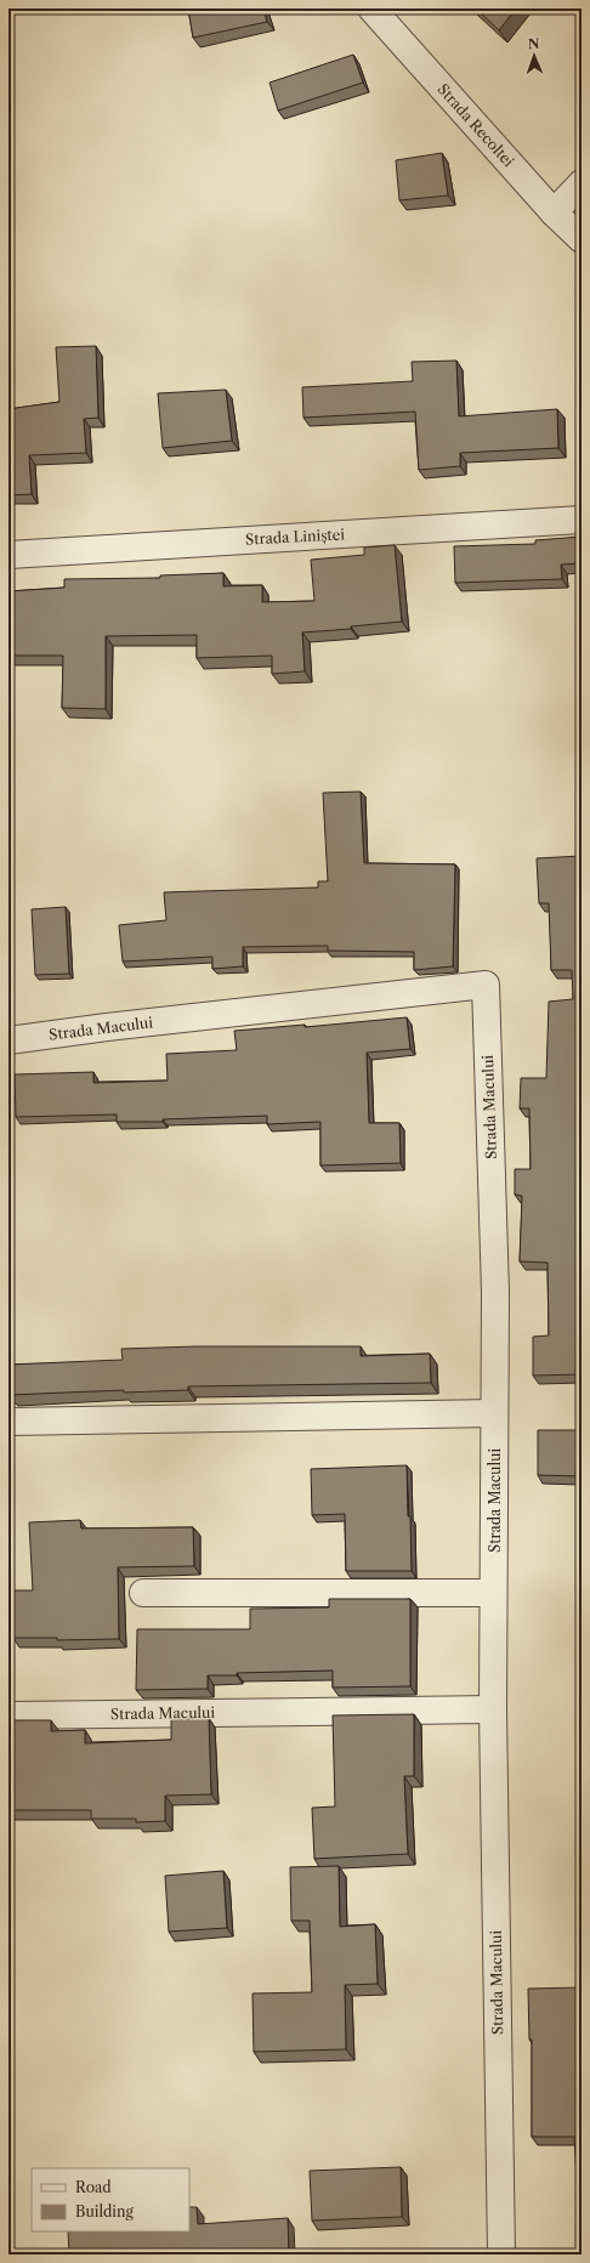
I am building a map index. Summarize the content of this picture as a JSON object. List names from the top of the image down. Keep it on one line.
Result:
{"streets":{"street":["Strada Recoltei","Strada Liniștei","Strada Macului"]},"legend":["Road","Building"],"north":"top"}
